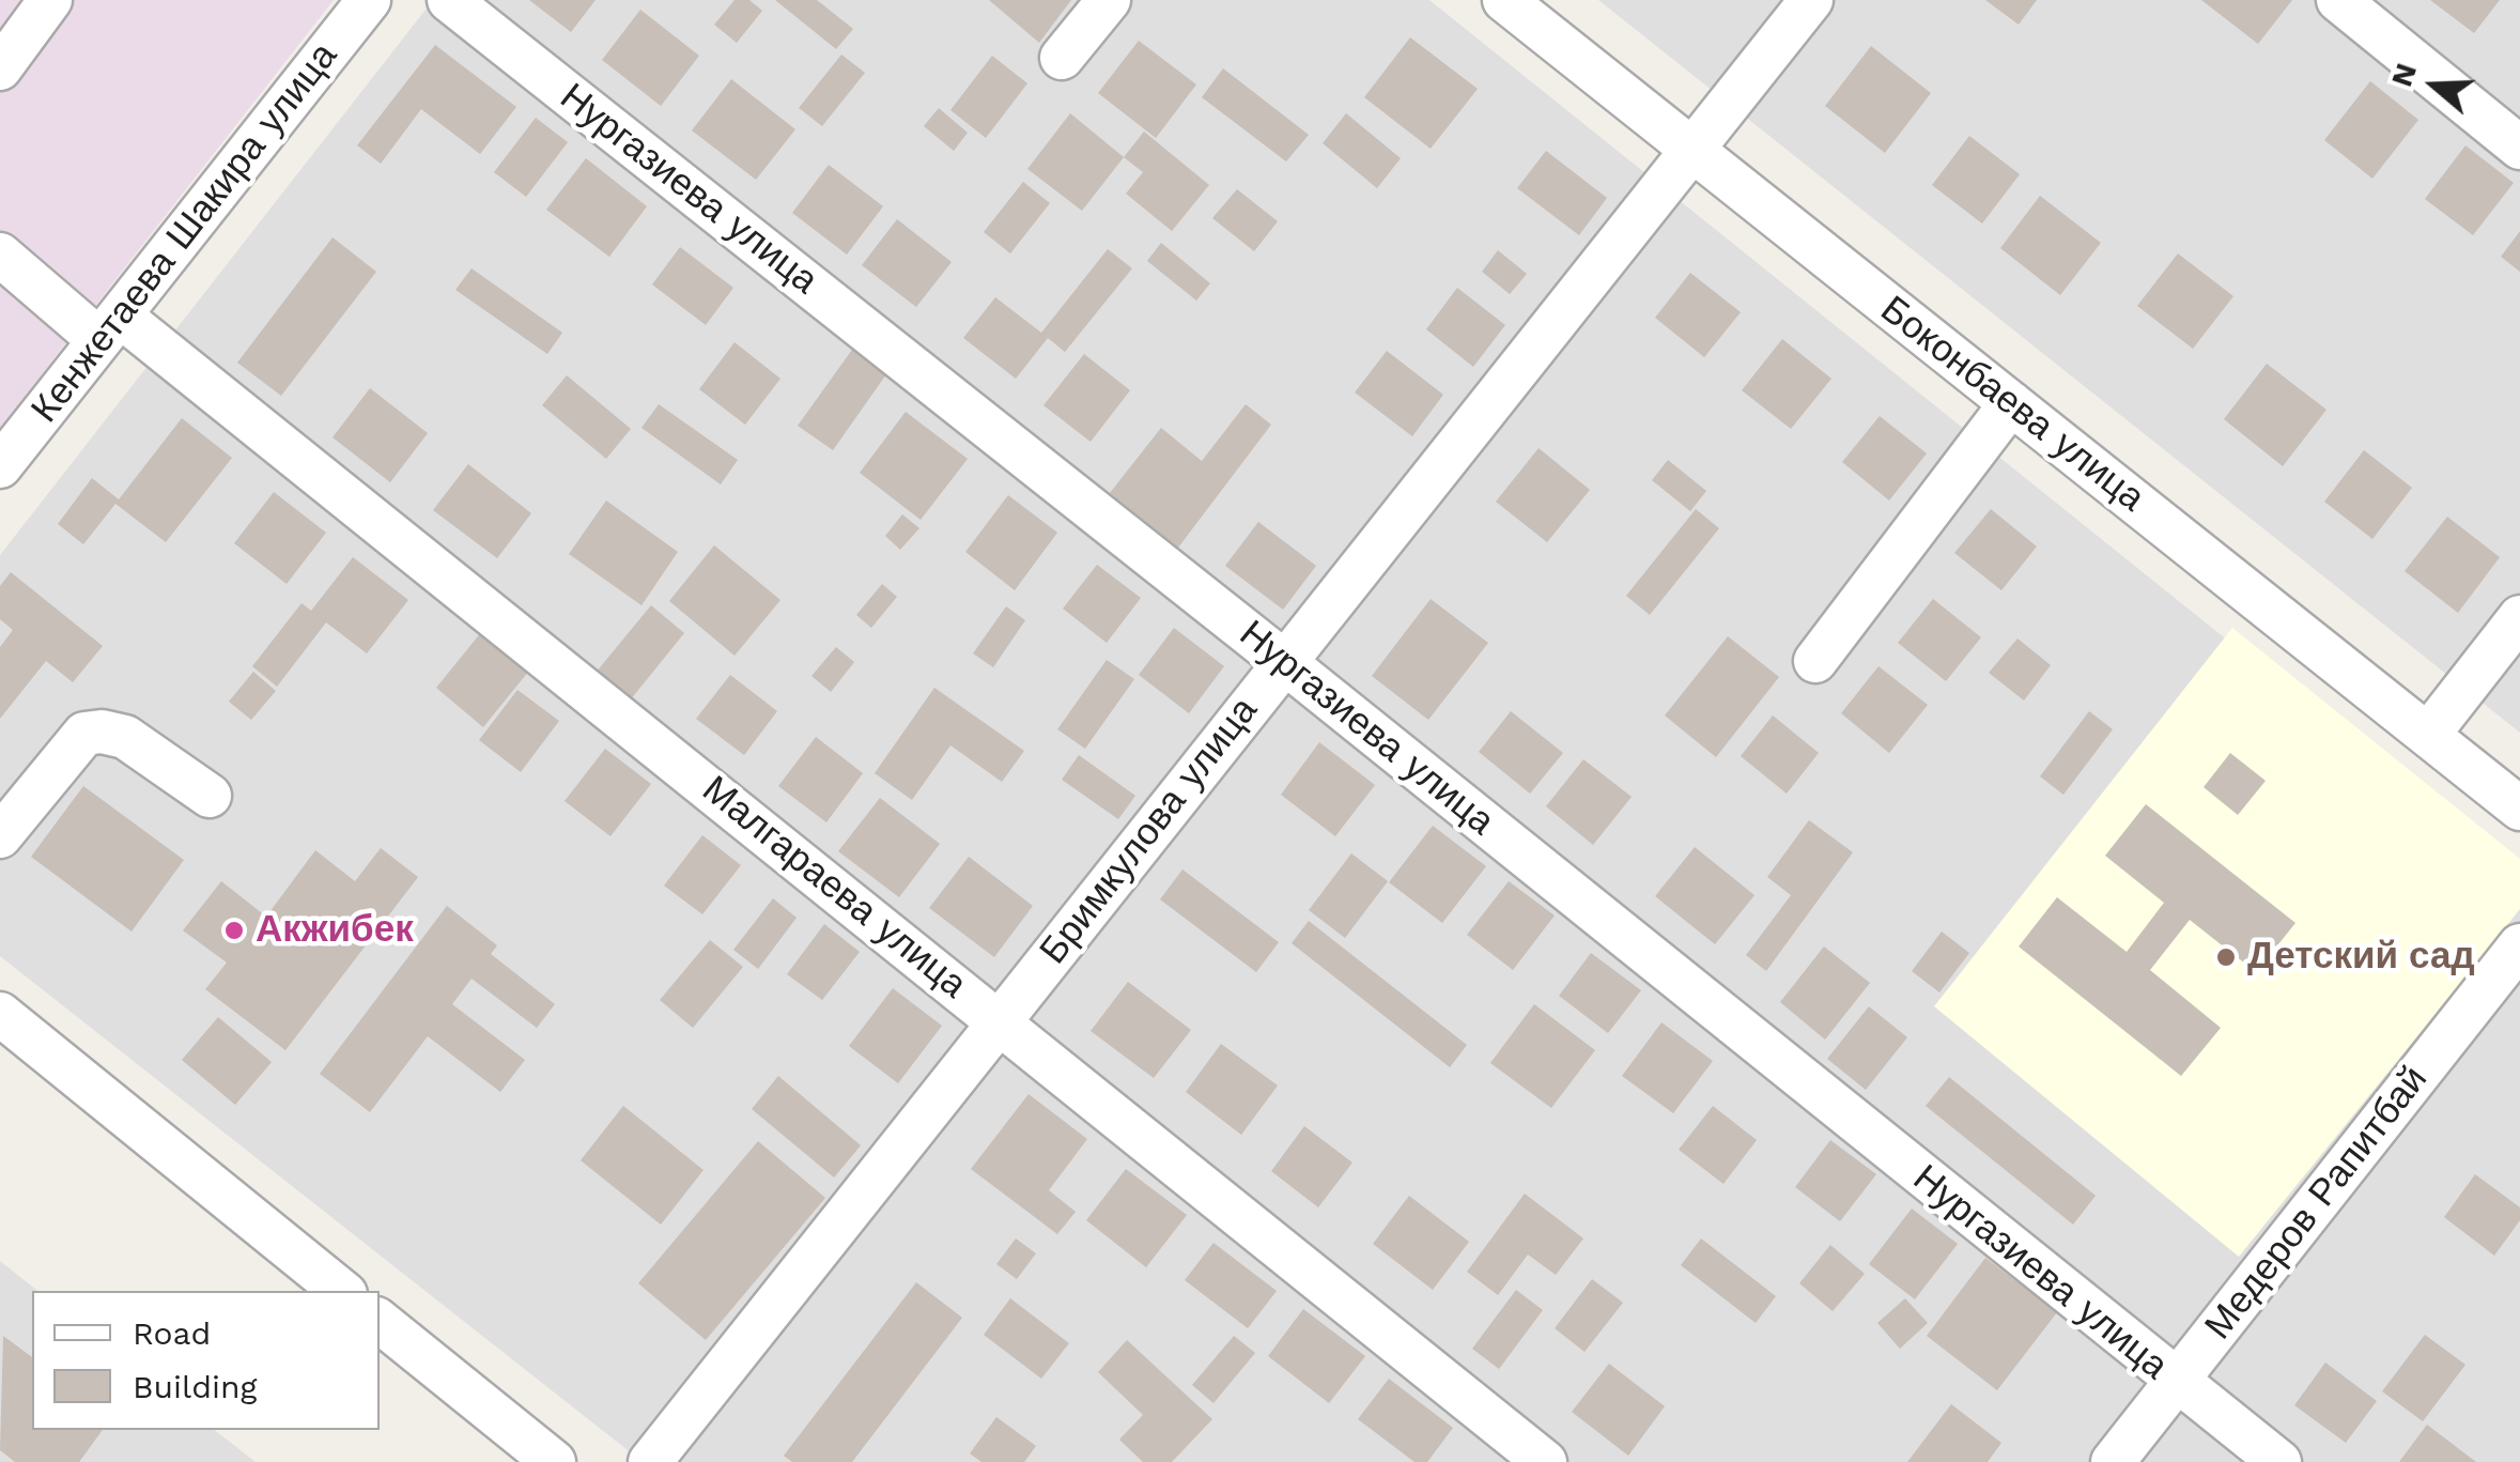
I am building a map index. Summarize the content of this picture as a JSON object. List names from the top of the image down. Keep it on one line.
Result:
{"streets":{"street":["Нургазиева улица","Кенжетаева Шакира улица","Боконбаева улица","Бримкулова улица","Малгараева улица","Медеров Рапитбай"]},"crossings":[["Нургазиева улица","Бримкулова улица"],["Нургазиева улица","Медеров Рапитбай"],["Кенжетаева Шакира улица","Малгараева улица"],["Боконбаева улица","Бримкулова улица"],["Бримкулова улица","Малгараева улица"]],"places":["Акжибек","Детский сад"],"legend":["Road","Building"],"north":"left"}
